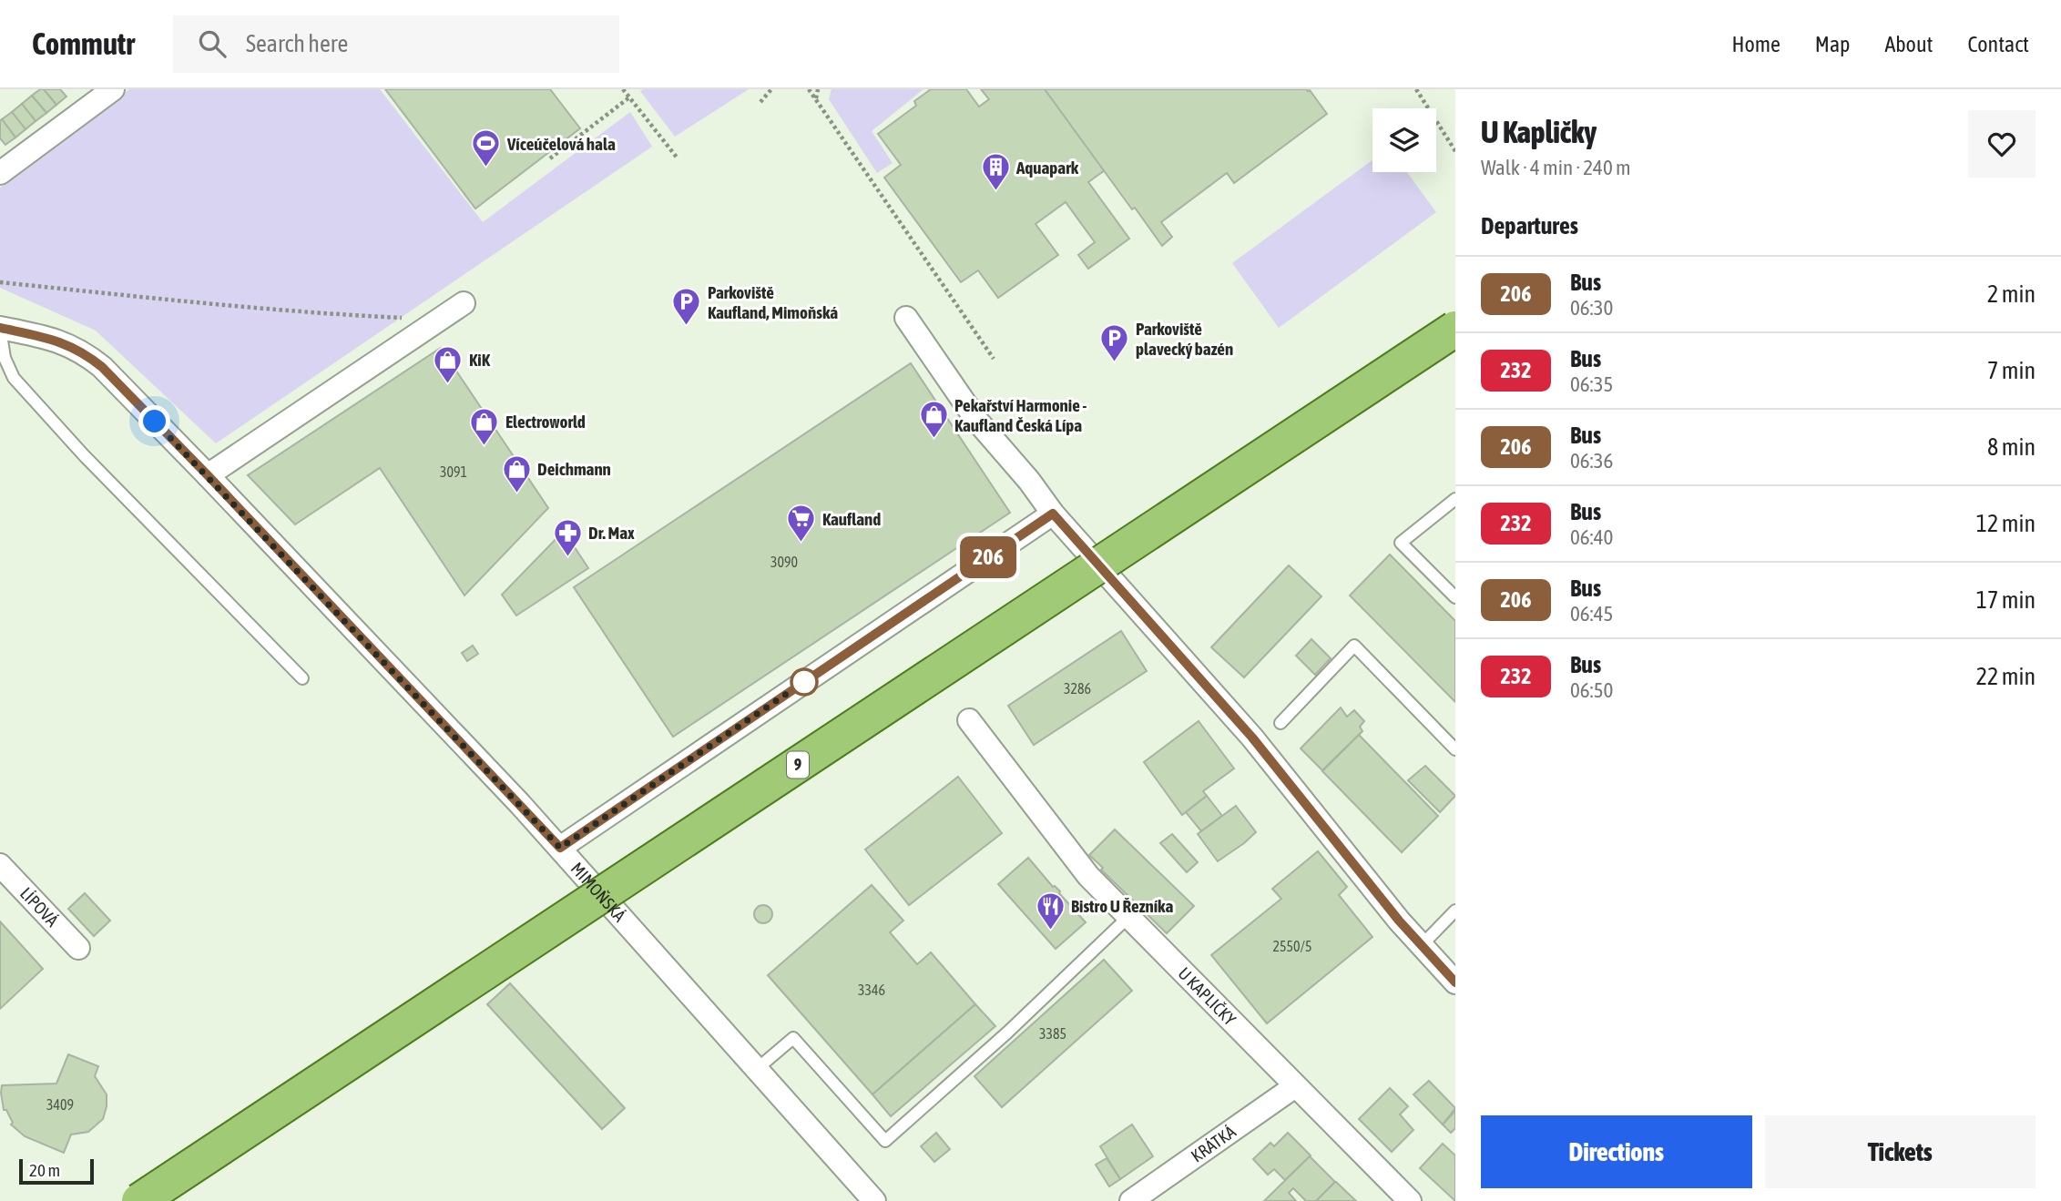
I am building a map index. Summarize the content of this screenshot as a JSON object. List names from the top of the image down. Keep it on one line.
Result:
{"streets":{"main road":["9"],"street":["MIMOŇSKÁ","LÍPOVÁ","U KAPLIČKY","KRÁTKÁ"]},"crossings":[["U KAPLIČKY","KRÁTKÁ"]],"places":{"sports":["Víceúčelová hala"],"building":["Aquapark"],"parking":["Parkoviště Kaufland, Mimoňská","Parkoviště plavecký bazén"],"shop":["KiK","Pekařství Harmonie - Kaufland Česká Lípa","Electroworld","Deichmann"],"supermarket":["Kaufland"],"pharmacy":["Dr. Max"],"restaurant":["Bistro U Řezníka"]},"lines":["bus line 206"],"house_numbers":["3091","3090","3286","2550/5","3346","3385","3409"],"scale_bar":"20 m","page":{"header":"Commutr","search":"Search here","nav":["Home","Map","About","Contact"],"on_map":"206","heading":[["U Kapličky","Walk · 4 min · 240 m"],"Departures"],"list":[{"mark":"206","name":"Bus","note":"06:30","value":"2 min"},{"mark":"232","name":"Bus","note":"06:35","value":"7 min"},{"mark":"206","name":"Bus","note":"06:36","value":"8 min"},{"mark":"232","name":"Bus","note":"06:40","value":"12 min"},{"mark":"206","name":"Bus","note":"06:45","value":"17 min"},{"mark":"232","name":"Bus","note":"06:50","value":"22 min"}],"buttons":["Directions","Tickets"],"scale":"20 m"}}
